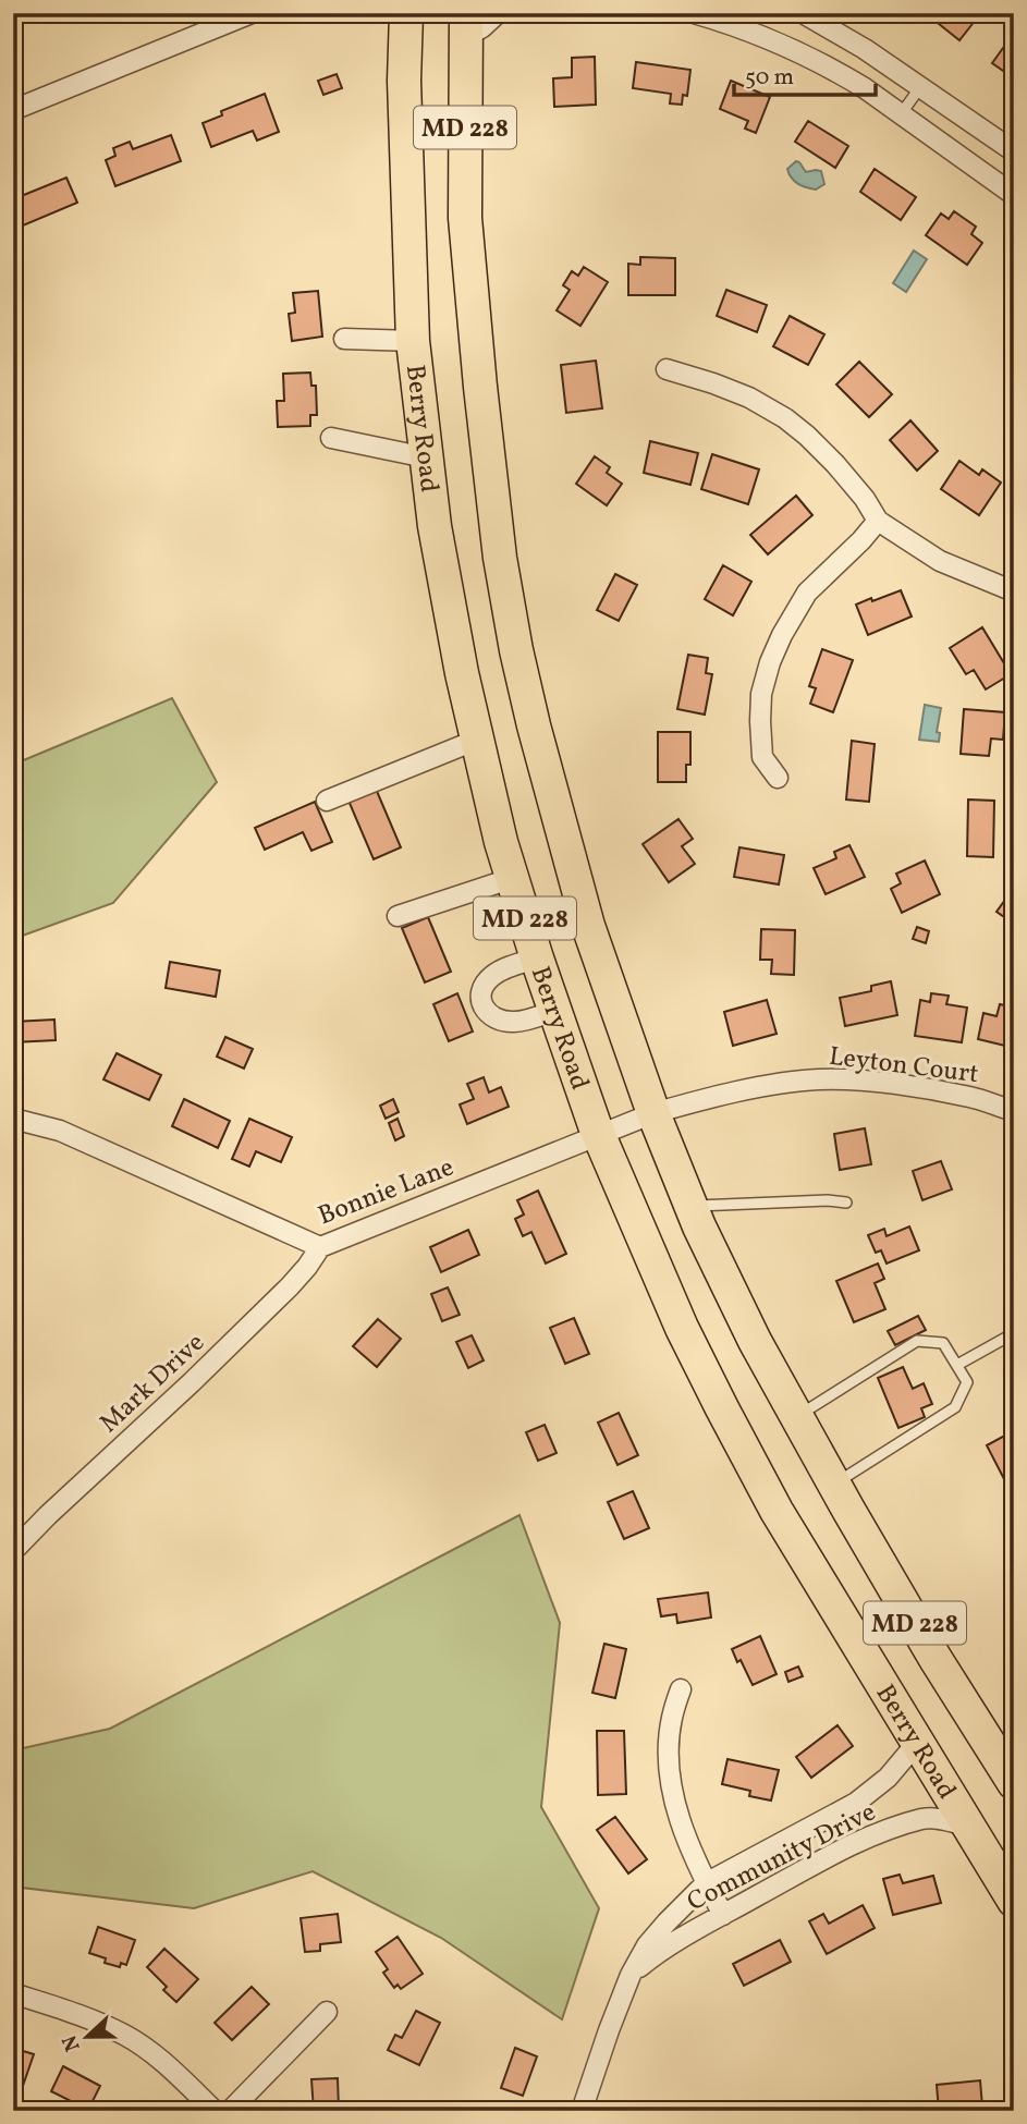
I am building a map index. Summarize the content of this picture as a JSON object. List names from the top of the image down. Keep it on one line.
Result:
{"streets":{"highway":["MD 228","Berry Road"],"street":["Leyton Court","Bonnie Lane","Mark Drive","Community Drive"]},"crossings":[["MD 228","Leyton Court"],["MD 228","Bonnie Lane"],["Berry Road","Bonnie Lane"],["Berry Road","Community Drive"],["Leyton Court","Bonnie Lane"],["Bonnie Lane","Mark Drive"]],"scale_bar":"50 m","north":"left"}
